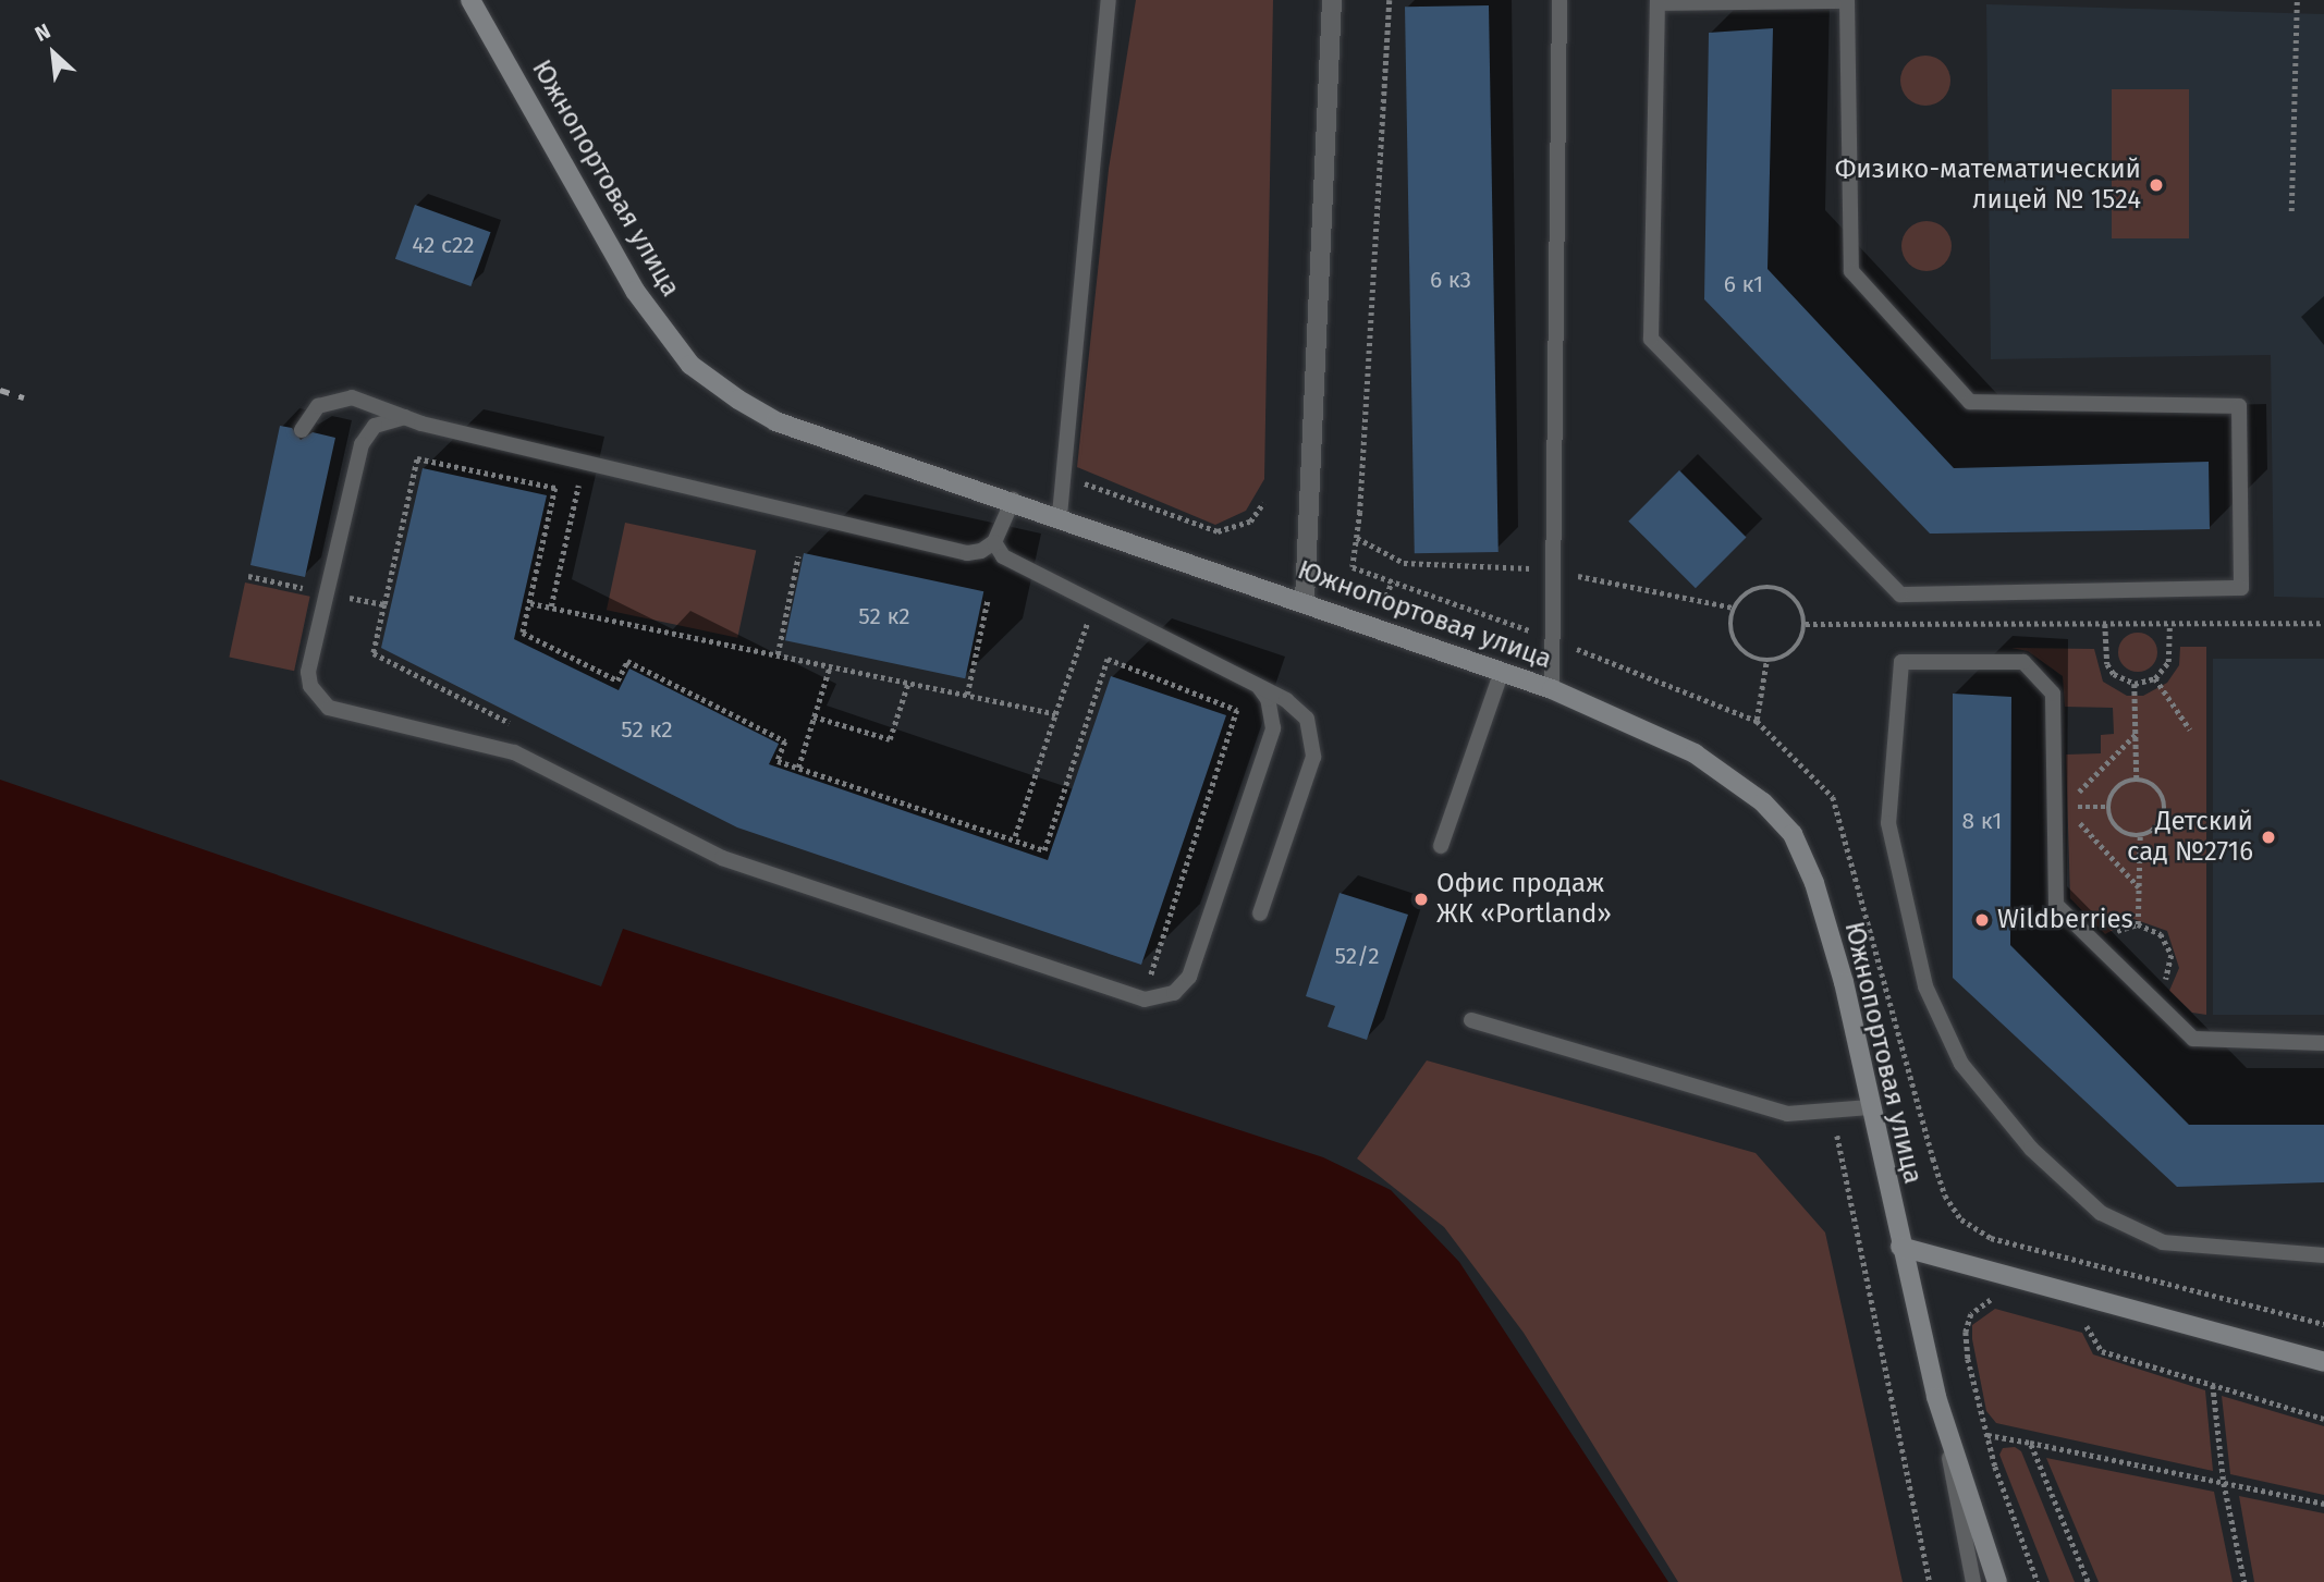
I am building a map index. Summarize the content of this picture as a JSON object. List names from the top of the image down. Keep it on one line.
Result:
{"streets":{"main road":["Южнопортовая улица"]},"places":["Физико-математический лицей № 1524","Детский сад №2716","Офис продаж ЖК «Portland»","Wildberries"],"house_numbers":["42 с22","6 к3","6 к1","52 к2","52 к2","8 к1","52/2"],"north":"top left"}
